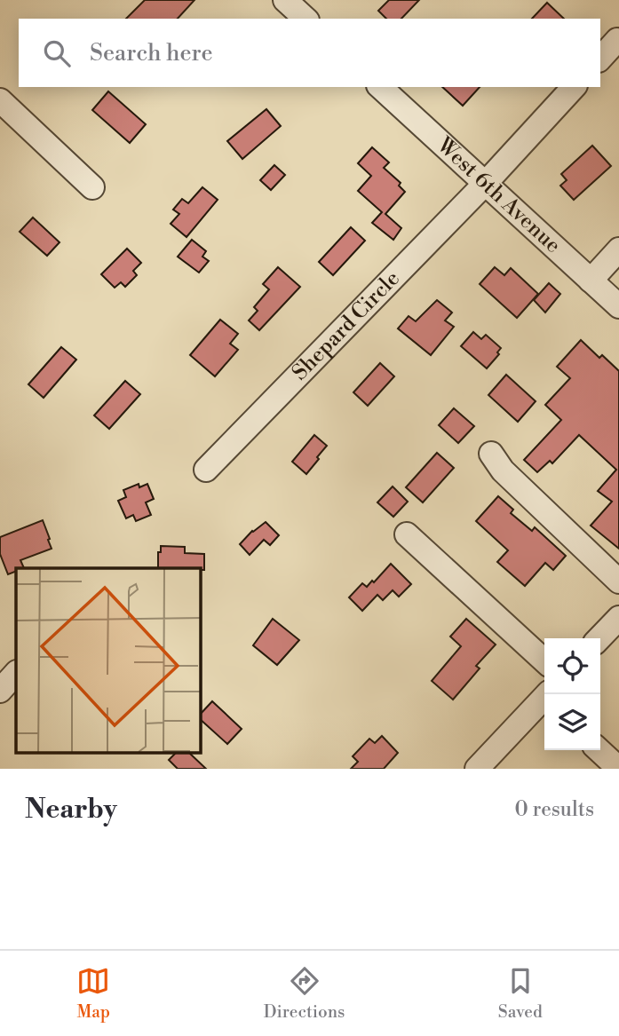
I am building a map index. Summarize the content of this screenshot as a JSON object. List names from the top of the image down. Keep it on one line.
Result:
{"streets":{"street":["West 6th Avenue","Shepard Circle"]},"crossings":[["West 6th Avenue","Shepard Circle"]],"page":{"search":"Search here","heading":["Nearby","0 results"],"nav":["Map","Directions","Saved"]}}
